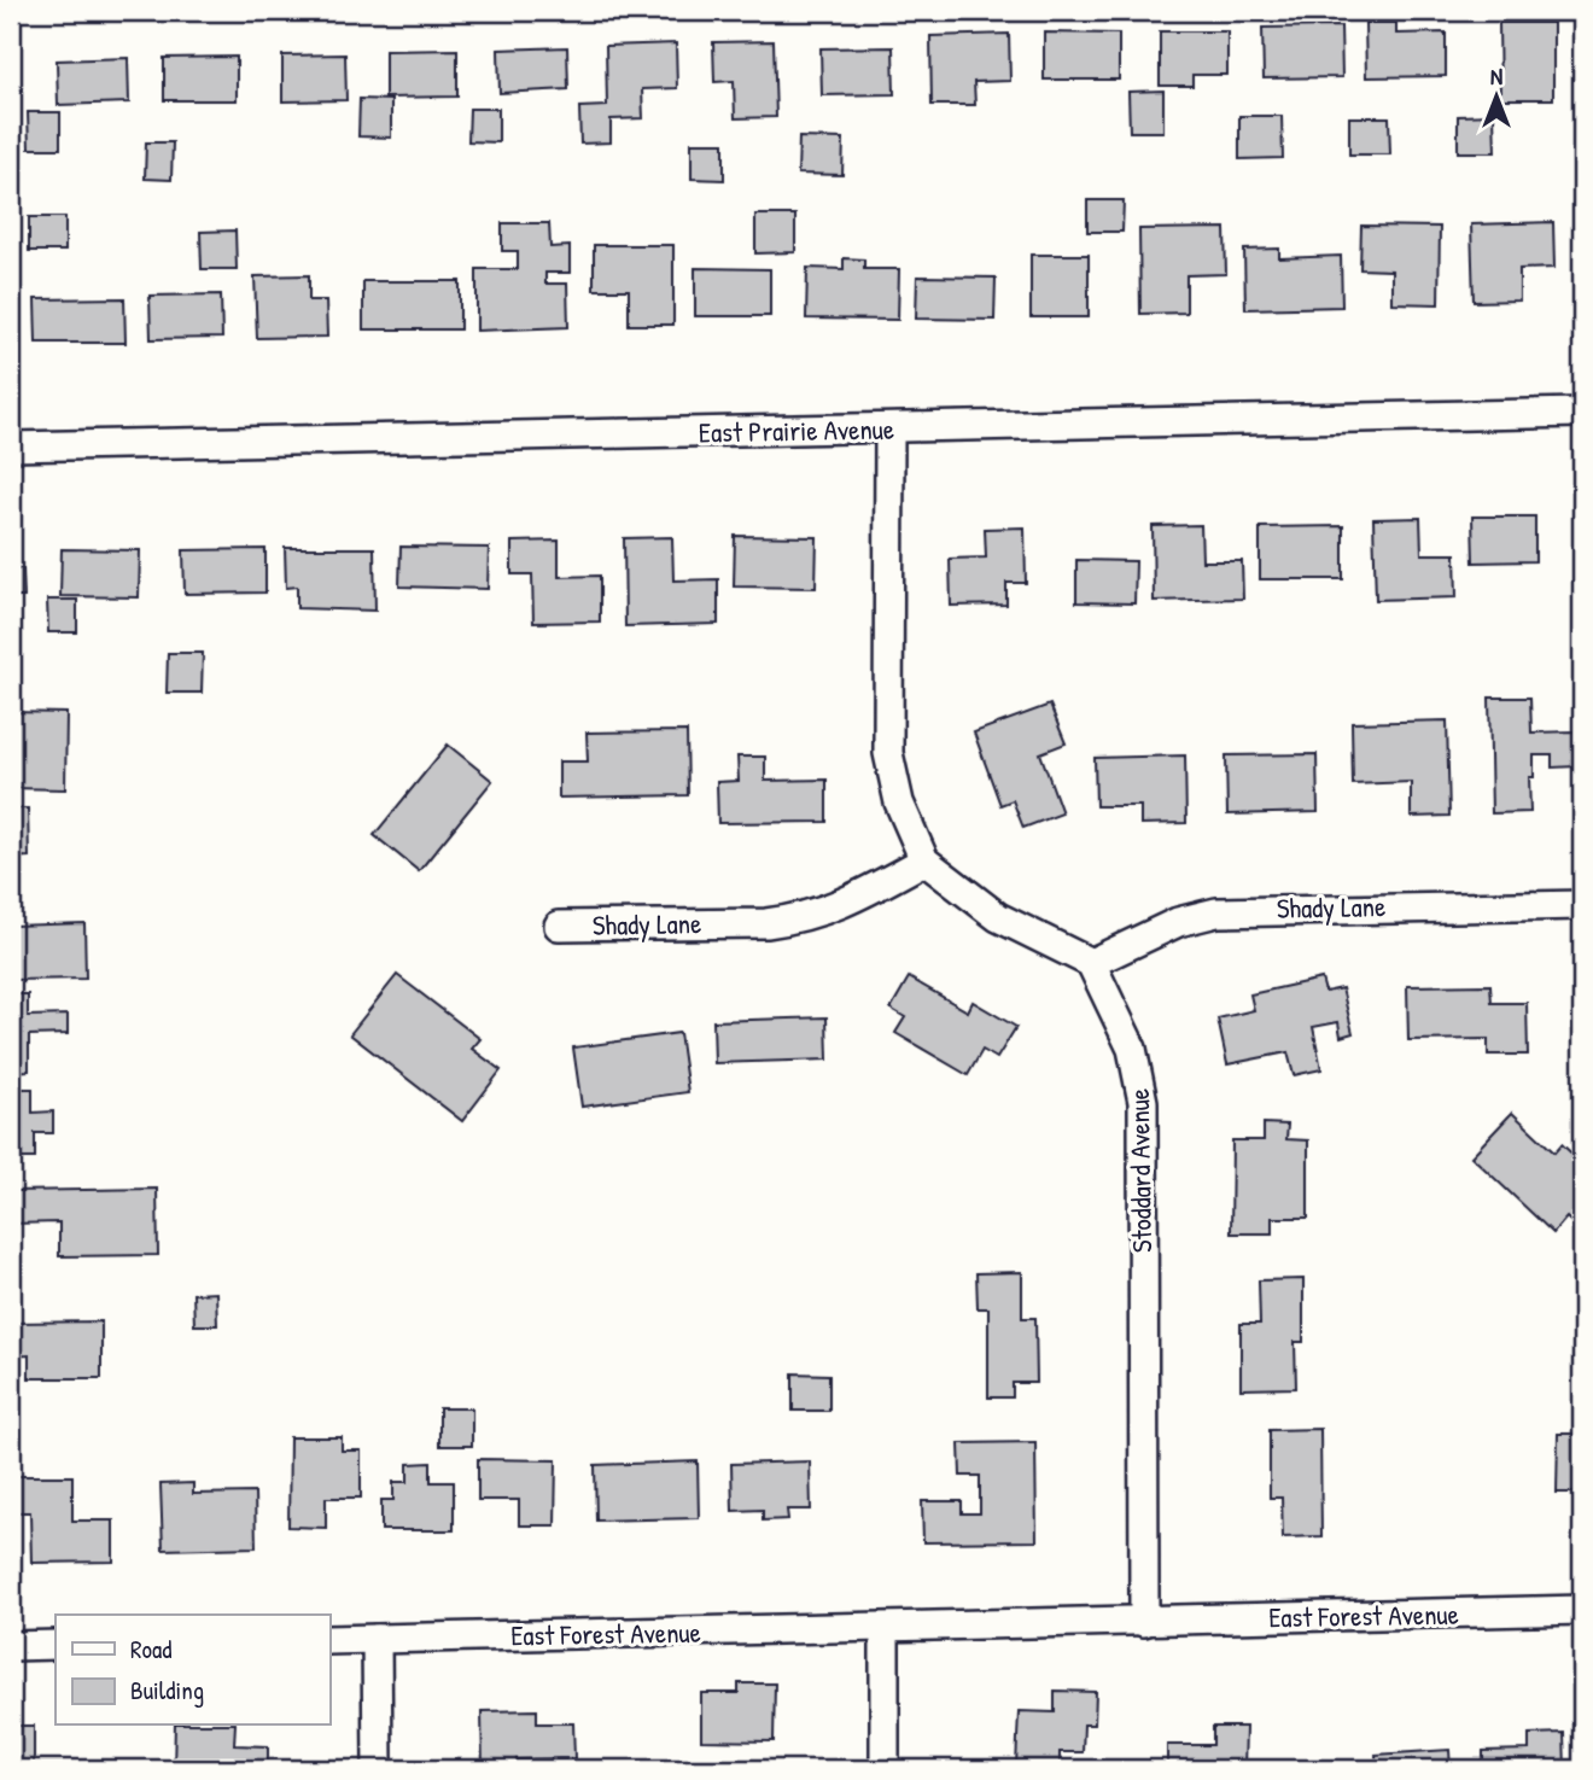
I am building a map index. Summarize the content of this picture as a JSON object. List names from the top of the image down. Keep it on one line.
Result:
{"streets":{"street":["East Prairie Avenue","Shady Lane","Stoddard Avenue","East Forest Avenue"]},"crossings":[["Shady Lane","Stoddard Avenue"],["Stoddard Avenue","East Forest Avenue"]],"legend":["Road","Building"],"north":"top"}
